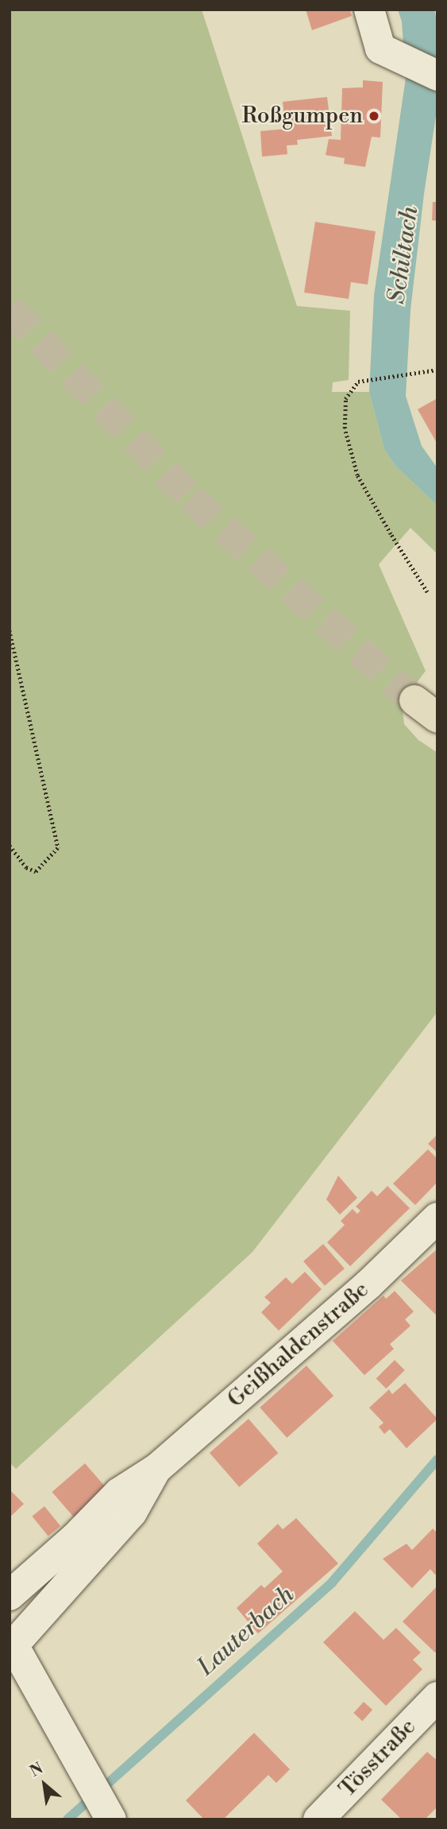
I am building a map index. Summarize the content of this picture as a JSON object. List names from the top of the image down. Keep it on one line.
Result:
{"streets":{"street":["Geißhaldenstraße","Tösstraße"]},"water":["Schiltach","Lauterbach"],"places":["Roßgumpen"],"north":"top left"}
